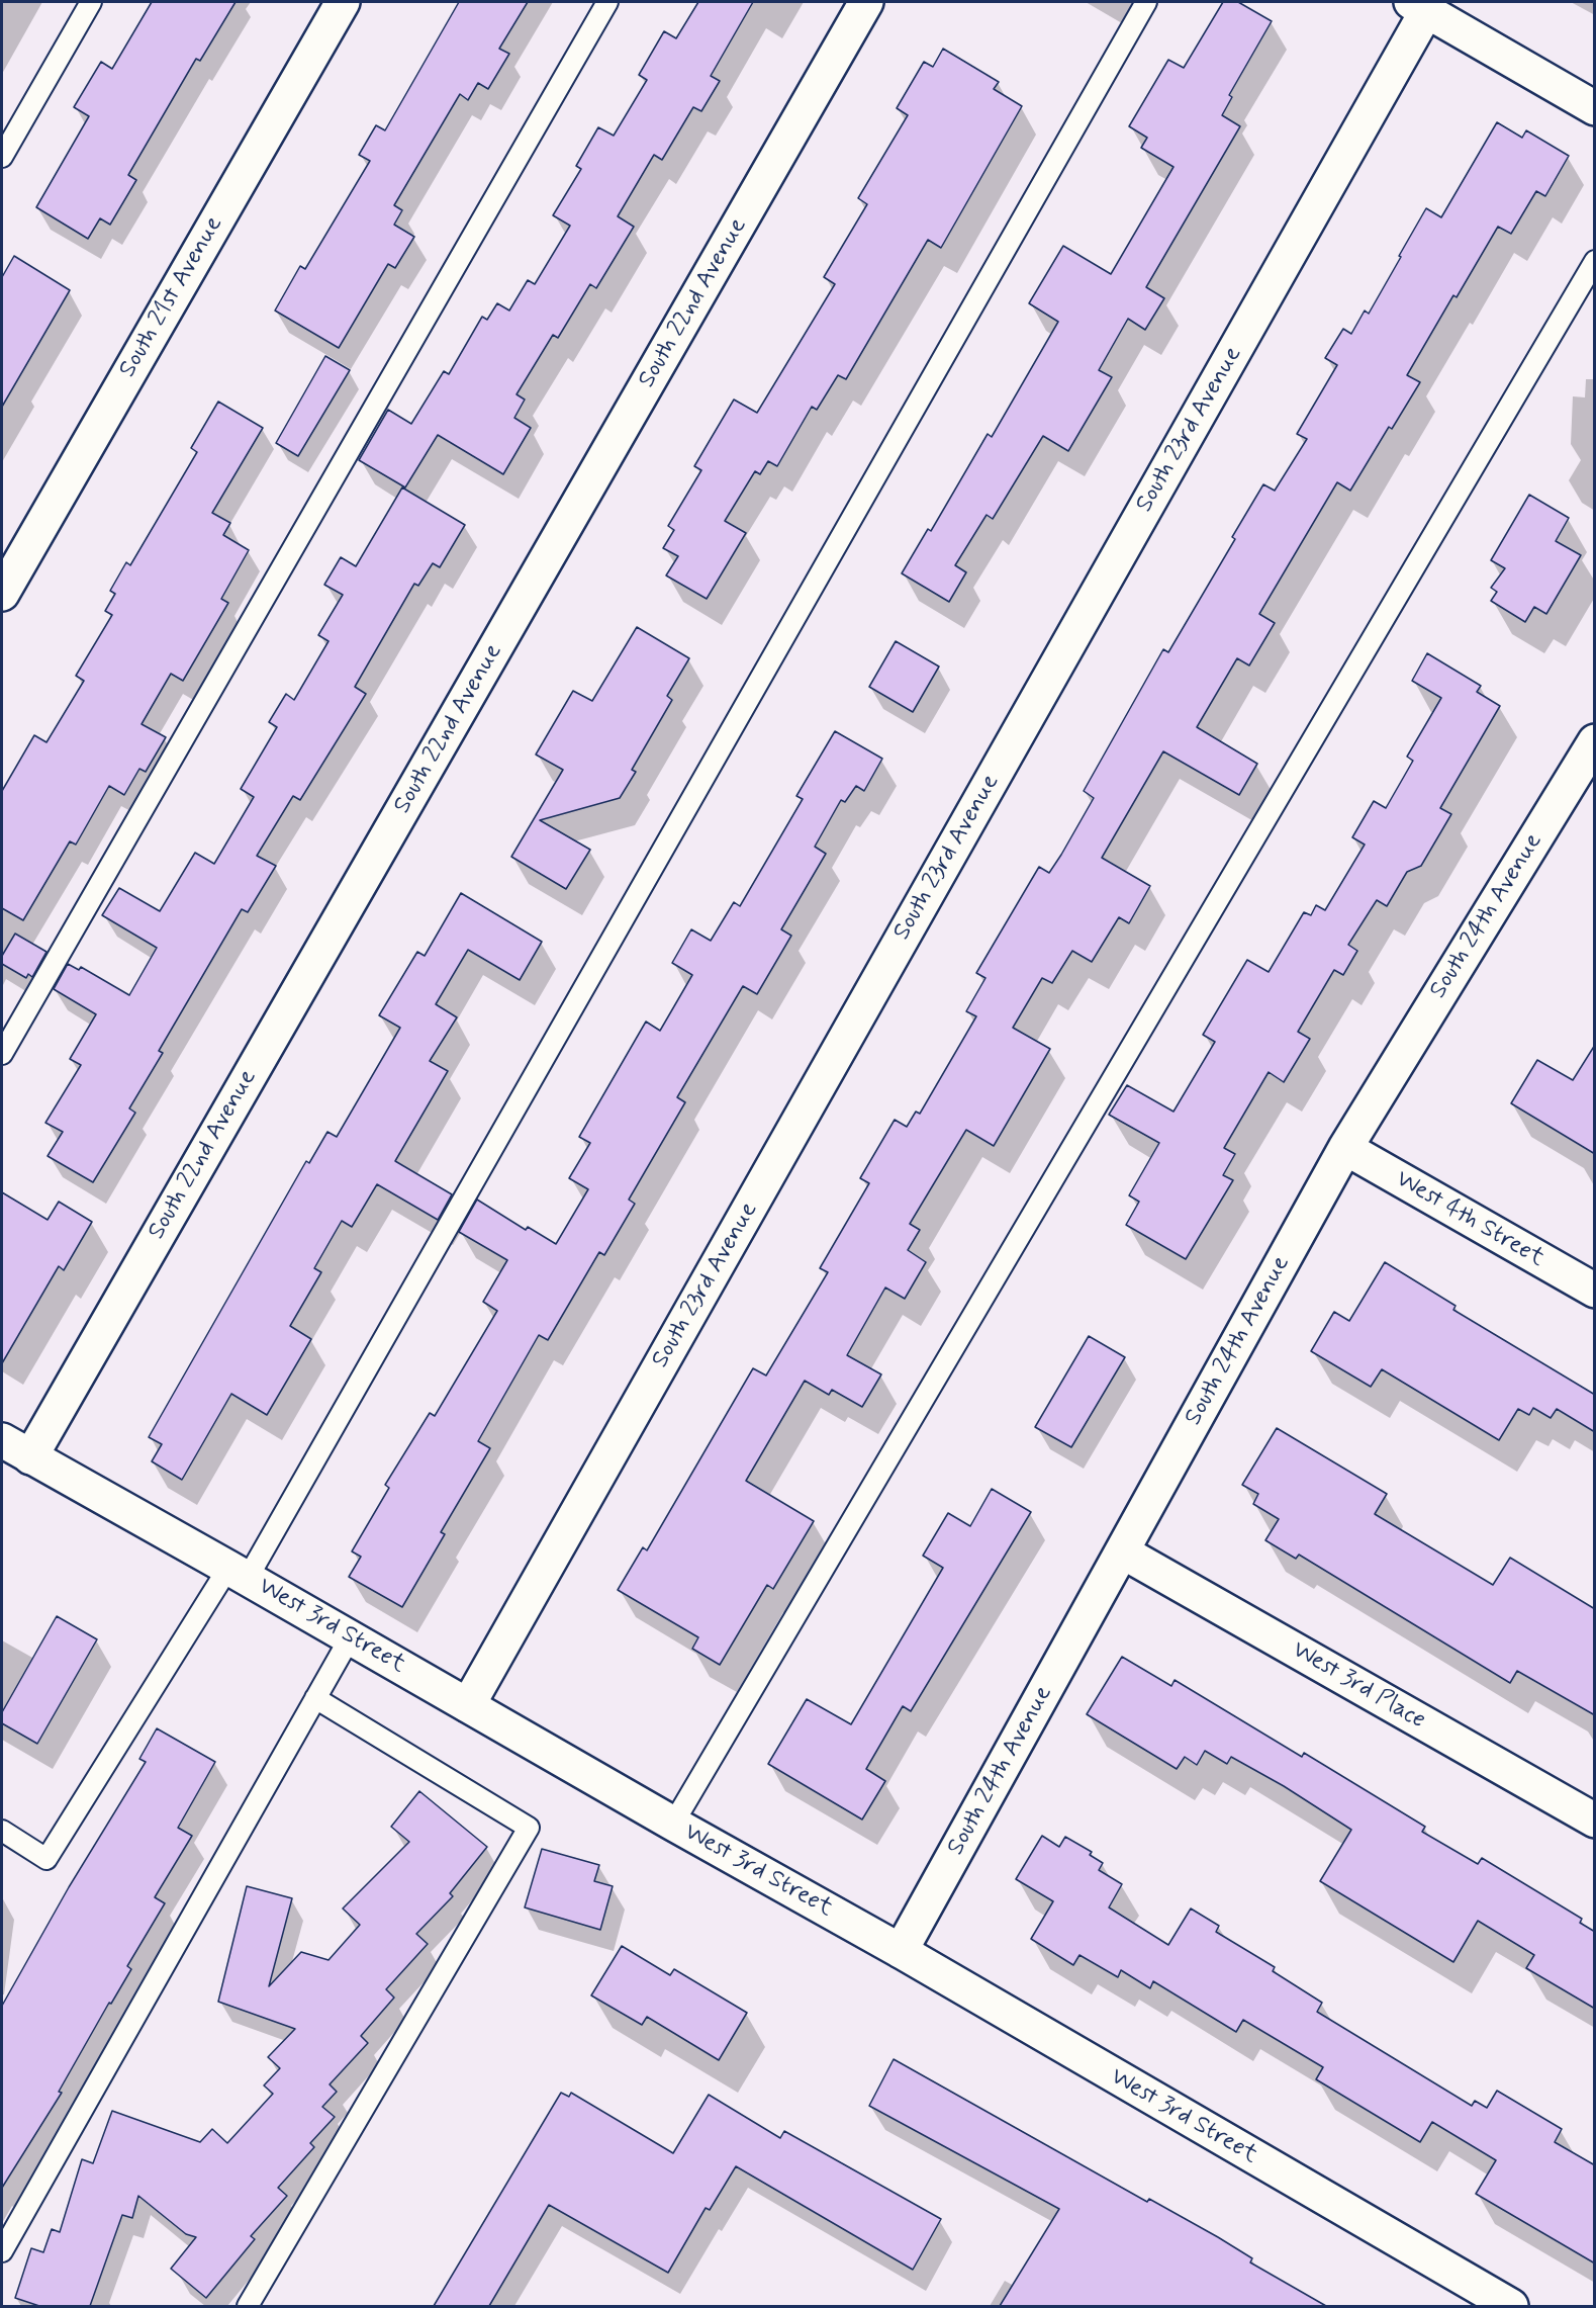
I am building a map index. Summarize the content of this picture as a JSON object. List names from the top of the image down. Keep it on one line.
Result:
{"streets":{"street":["South 21st Avenue","South 22nd Avenue","South 23rd Avenue","South 24th Avenue","West 4th Street","West 3rd Street","West 3rd Place"]},"crossings":[["South 22nd Avenue","West 3rd Street"],["South 23rd Avenue","West 3rd Street"],["South 24th Avenue","West 4th Street"],["South 24th Avenue","West 3rd Street"],["South 24th Avenue","West 3rd Place"]]}
